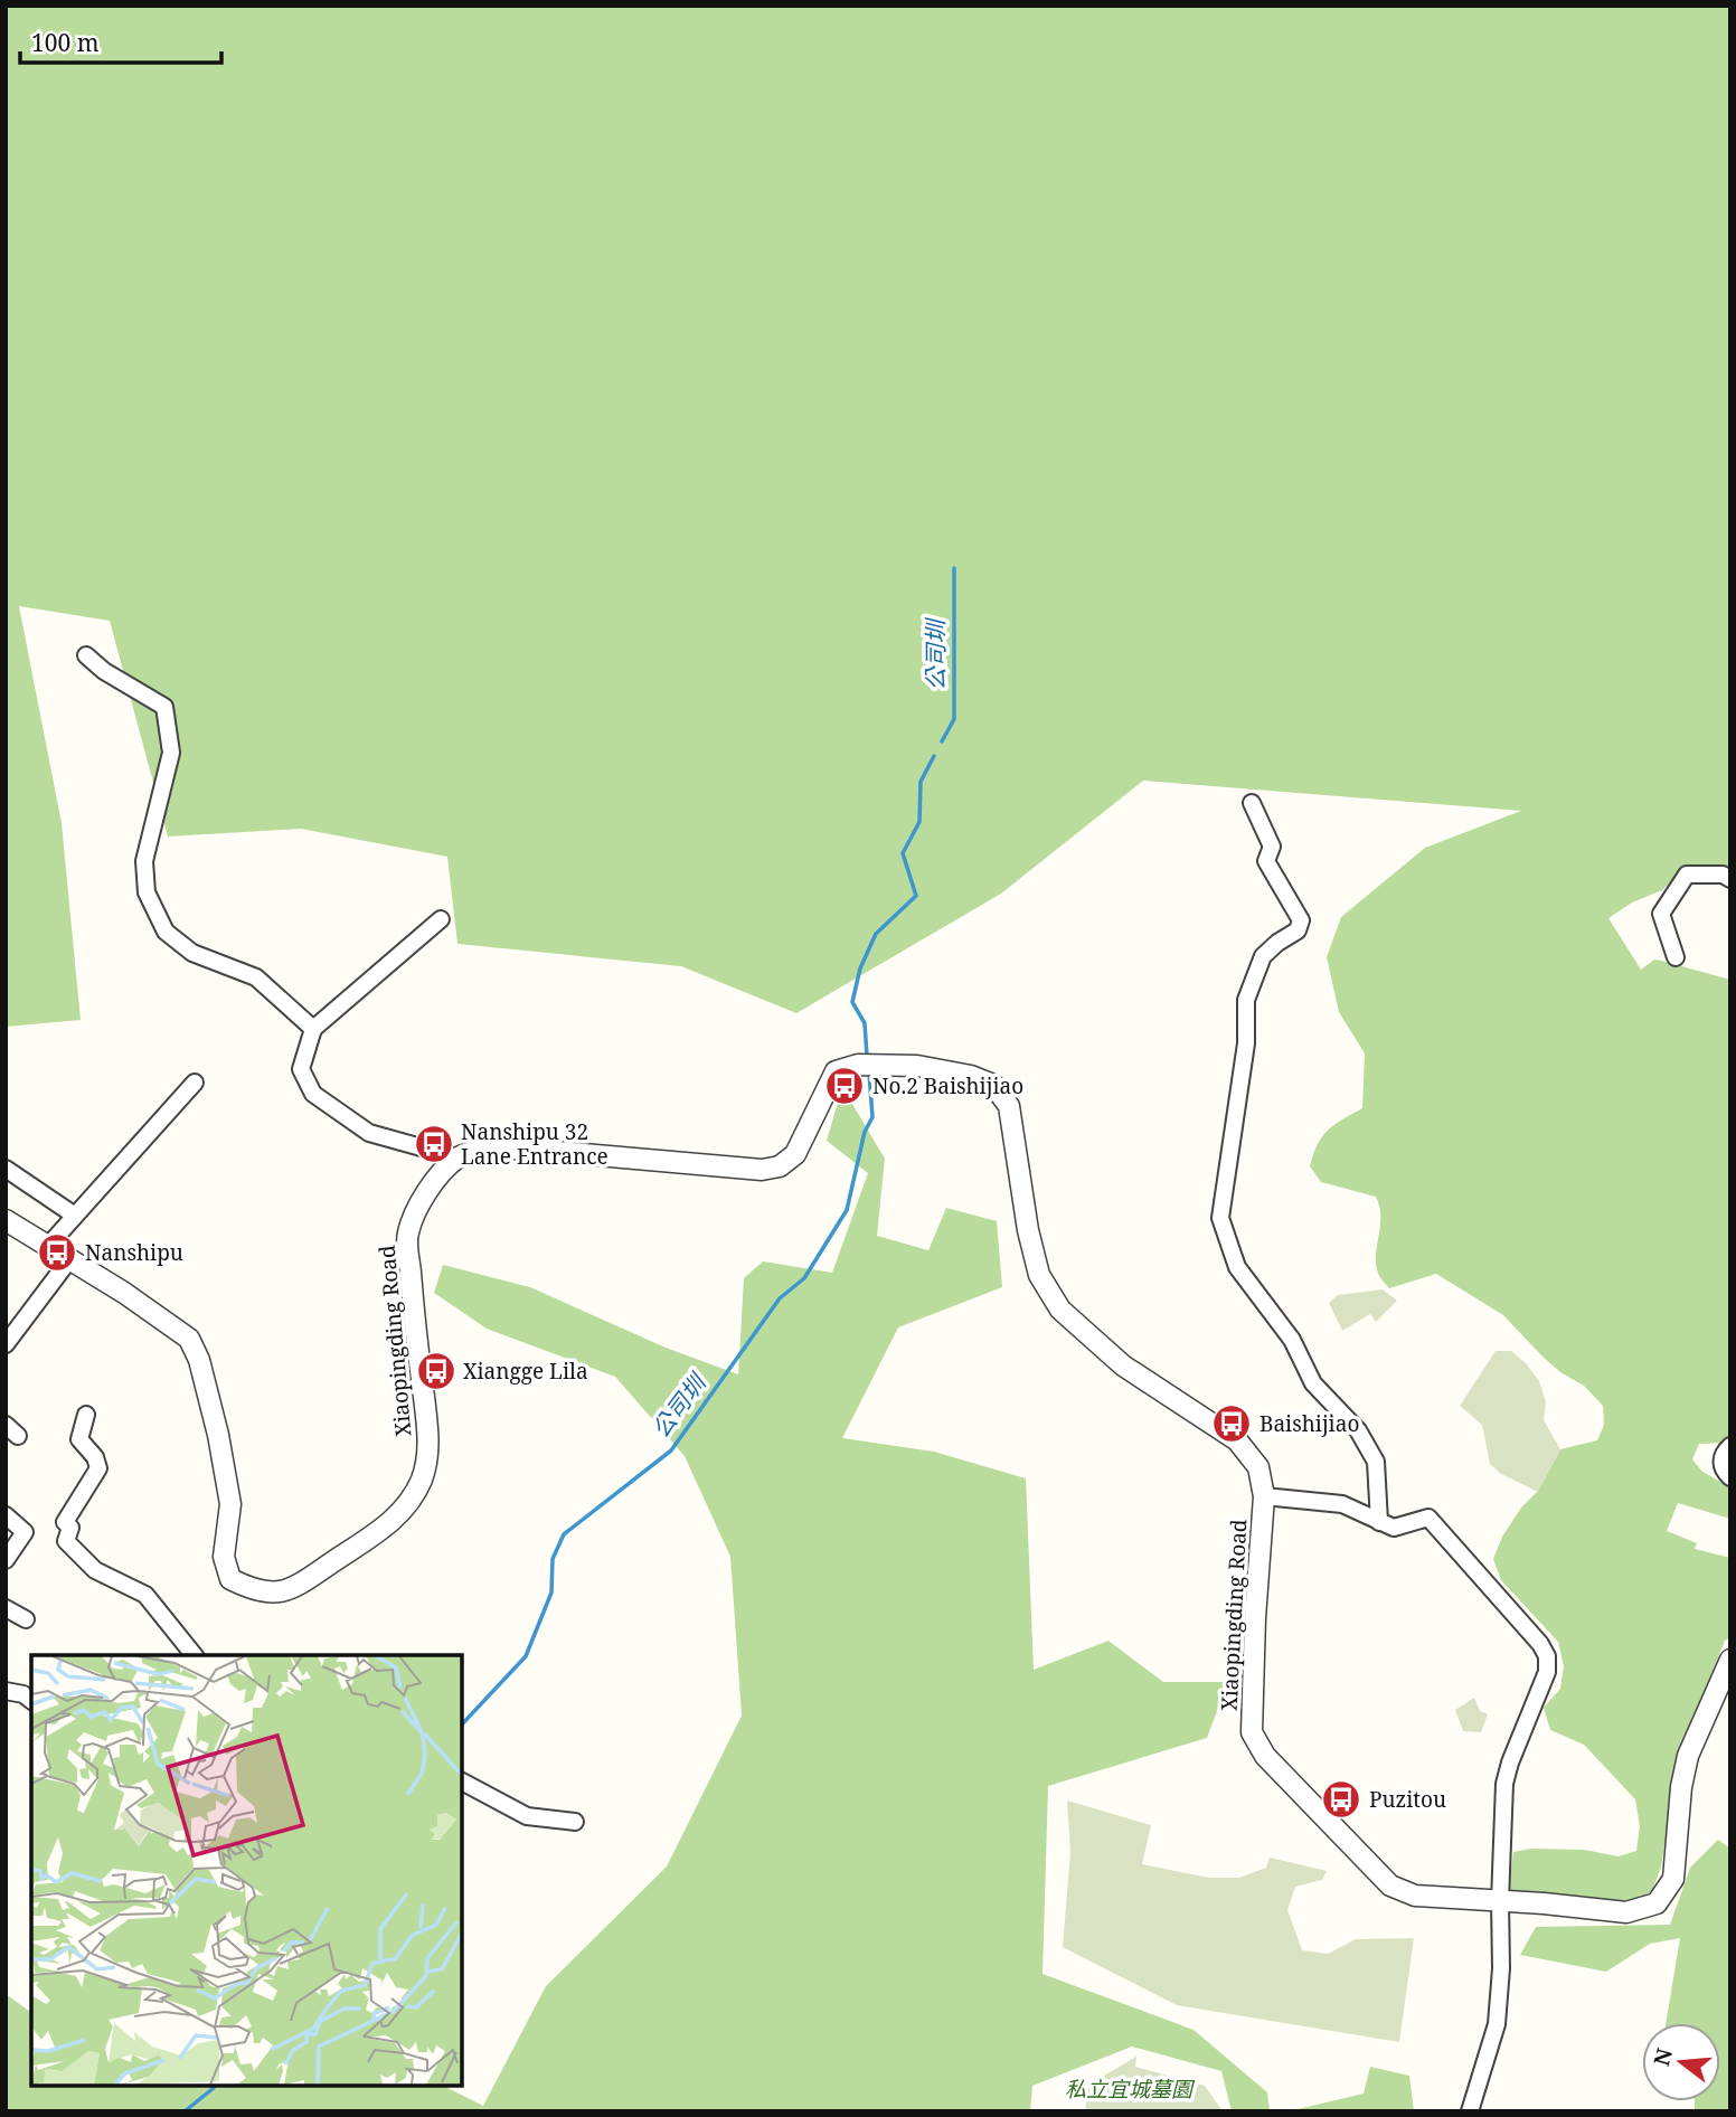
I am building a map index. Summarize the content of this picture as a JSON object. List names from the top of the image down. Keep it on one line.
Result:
{"streets":{"street":["Xiaopingding Road"]},"water":["公司圳"],"parks":["私立宜城墓園"],"places":{"bus stop":["No.2 Baishijiao","Nanshipu 32 Lane Entrance","Nanshipu","Xiangge Lila","Baishijiao","Puzitou"]},"scale_bar":"100 m","north":"left"}
